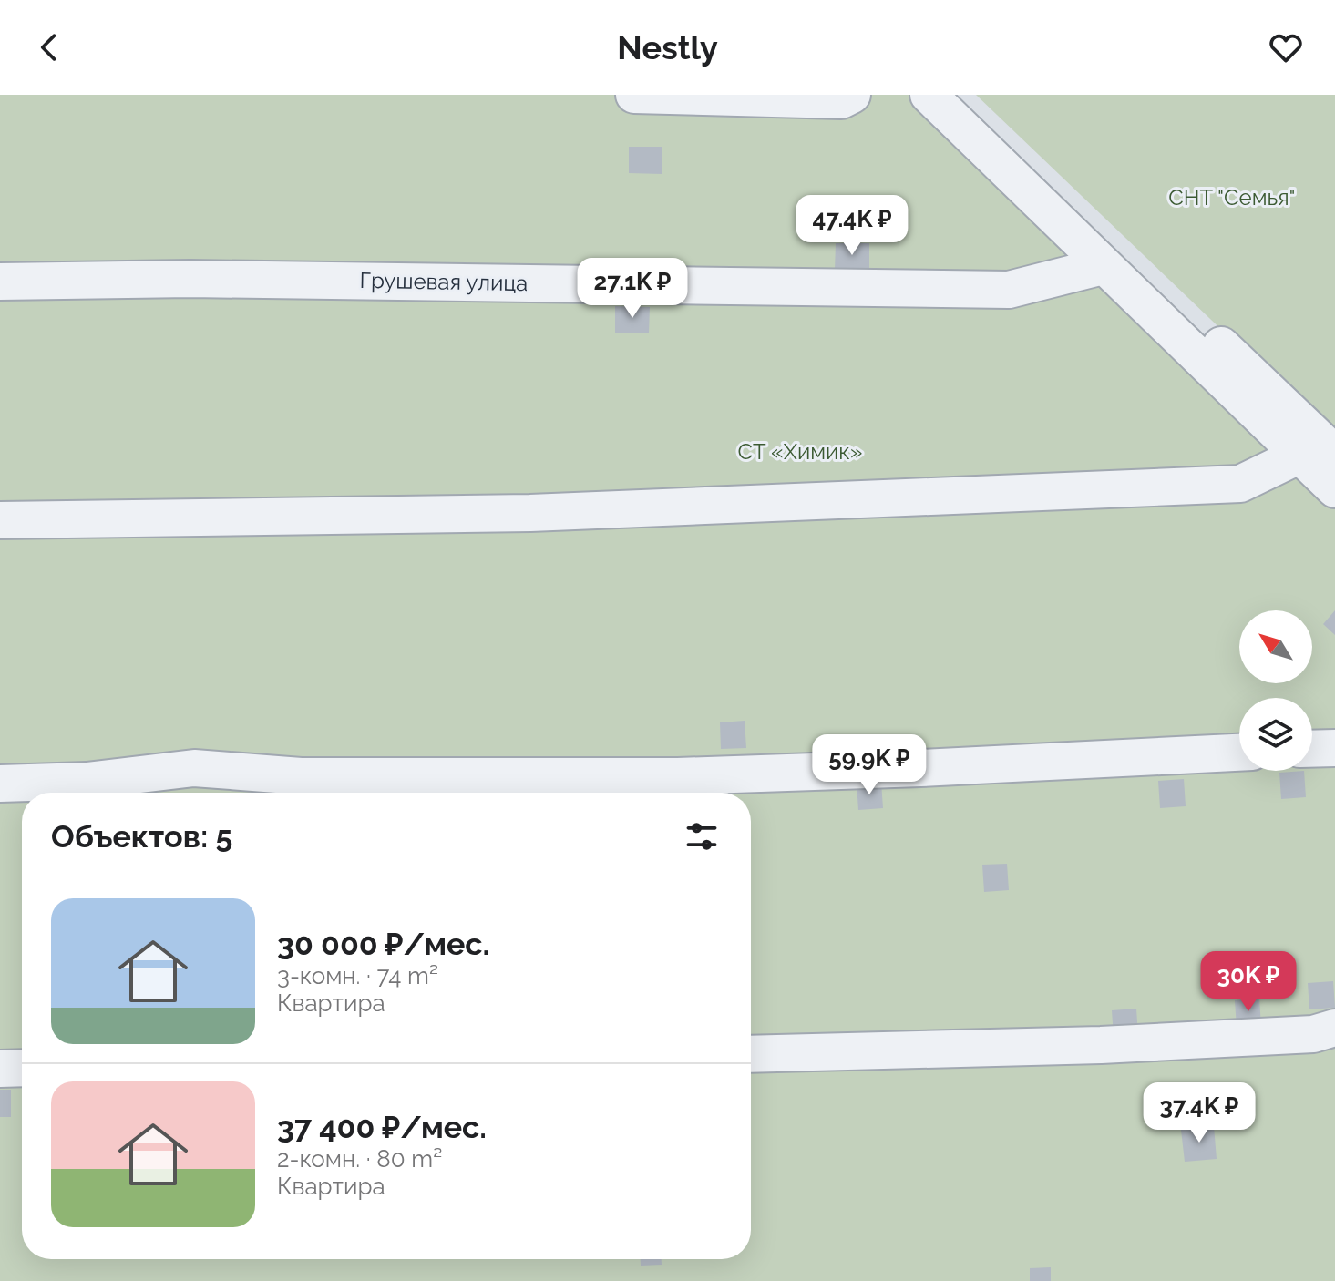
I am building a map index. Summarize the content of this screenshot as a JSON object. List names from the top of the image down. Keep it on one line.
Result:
{"streets":{"street":["Грушевая улица"]},"parks":["СНТ \"Семья\"","СТ «Химик»"],"north":"top left","page":{"header":"Nestly","price":["47.4K ₽","27.1K ₽","59.9K ₽","30K ₽","37.4K ₽"],"heading":"Объектов: 5","list":[{"name":"30 000 ₽/мес.","note":"3-комн. · 74 m² · Квартира"},{"name":"37 400 ₽/мес.","note":"2-комн. · 80 m² · Квартира"}]}}
